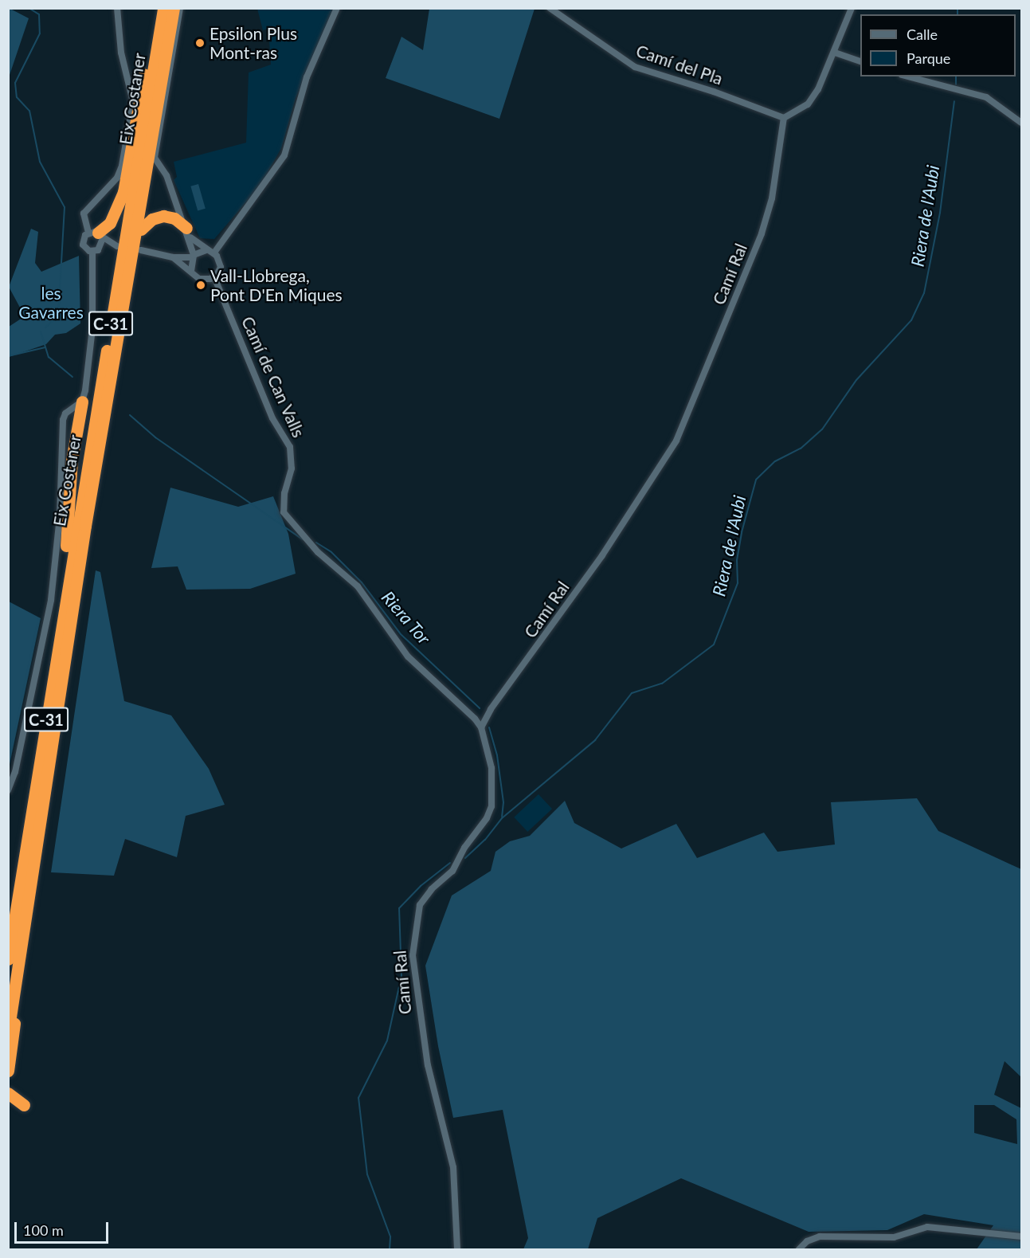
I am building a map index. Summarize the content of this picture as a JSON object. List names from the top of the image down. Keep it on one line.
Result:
{"streets":{"highway":["Eix Costaner","C-31"],"street":["Camí del Pla","Camí Ral","Camí de Can Valls"]},"crossings":[["Camí del Pla","Camí Ral"],["Camí Ral","Camí de Can Valls"]],"water":["Riera de l'Aubi","Riera Tor"],"parks":["les Gavarres"],"places":["Epsilon Plus Mont-ras","Vall-Llobrega, Pont D'En Miques"],"legend":["Calle","Parque"],"scale_bar":"100 m"}
